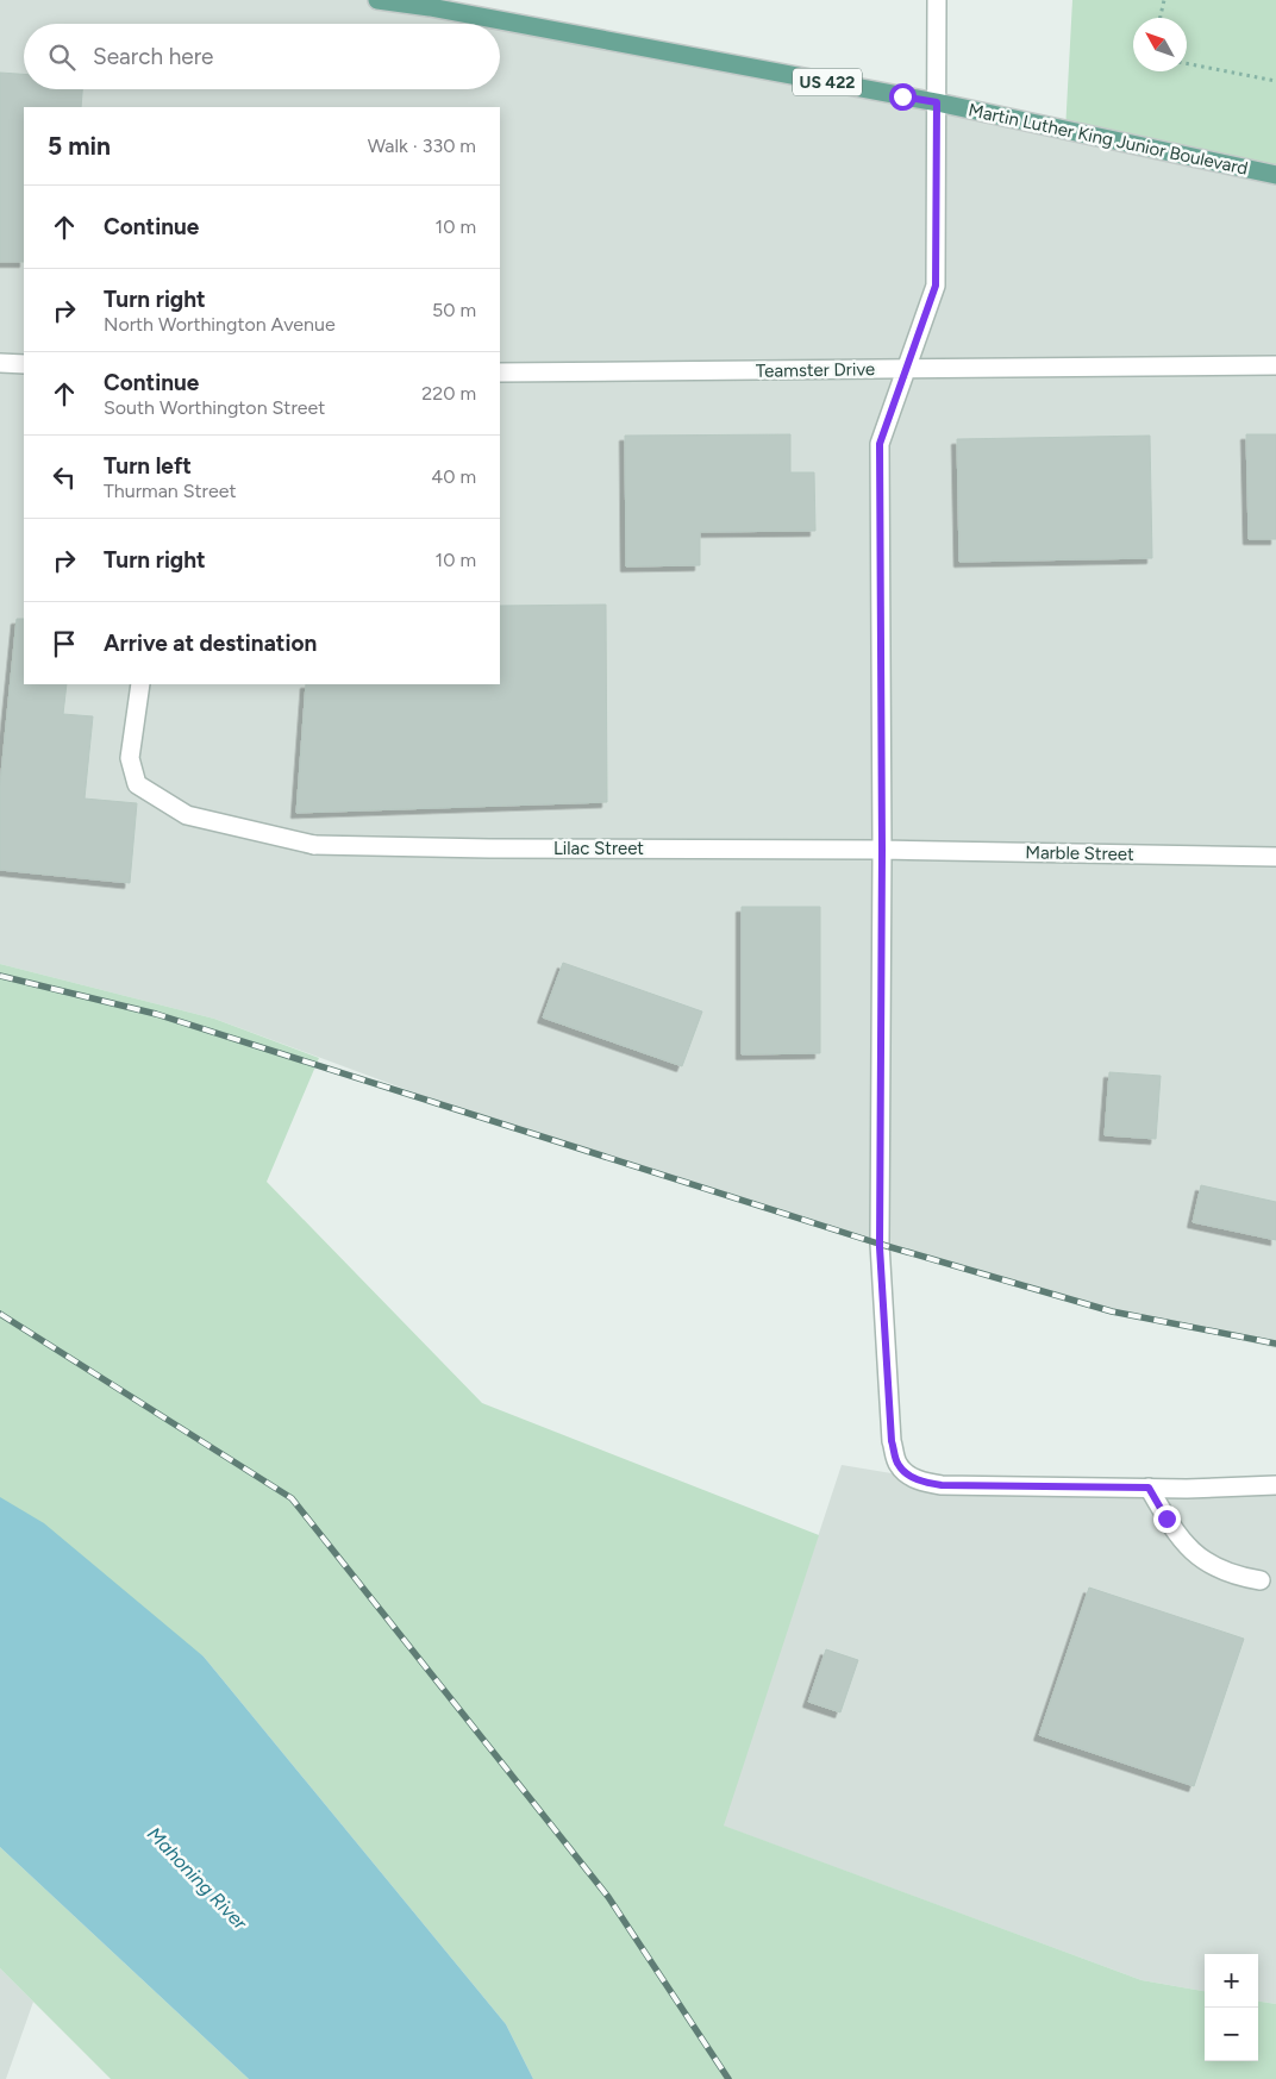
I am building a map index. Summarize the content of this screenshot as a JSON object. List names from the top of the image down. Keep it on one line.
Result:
{"streets":{"main road":["US 422","Martin Luther King Junior Boulevard"],"street":["Teamster Drive","Lilac Street","Marble Street"]},"crossings":[["Lilac Street","Marble Street"]],"water":["Mahoning River"],"north":"top left","page":{"search":"Search here","heading":["5 min","Walk · 330 m"],"list":[["Continue","10 m"],["Turn right","North Worthington Avenue","50 m"],["Continue","South Worthington Street","220 m"],["Turn left","Thurman Street","40 m"],["Turn right","10 m"],"Arrive at destination"],"map_buttons":["+","−"]}}
